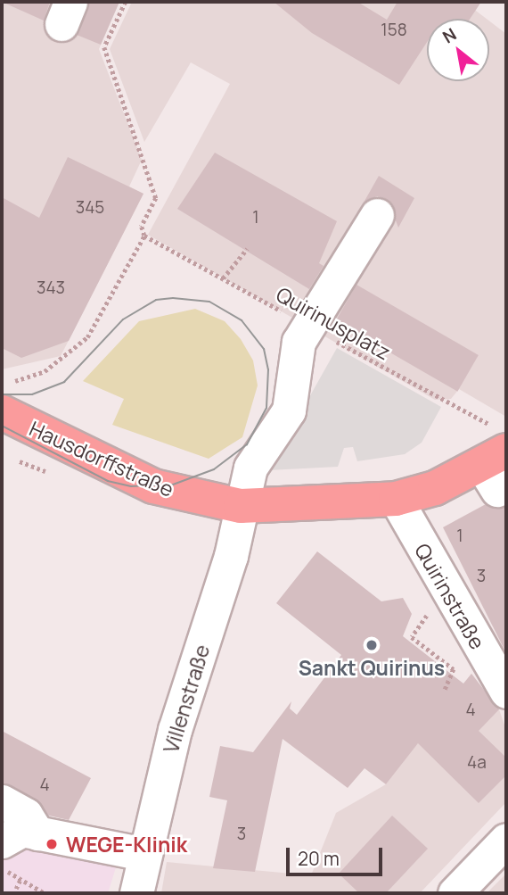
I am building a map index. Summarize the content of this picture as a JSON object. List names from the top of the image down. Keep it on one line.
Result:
{"streets":{"main road":["Hausdorffstraße"],"street":["Quirinstraße","Villenstraße"],"path":["Quirinusplatz"]},"crossings":[["Quirinusplatz","Hausdorffstraße"],["Quirinusplatz","Villenstraße"],["Hausdorffstraße","Quirinstraße"],["Hausdorffstraße","Villenstraße"]],"places":["Sankt Quirinus","WEGE-Klinik"],"house_numbers":["158","345","1","343","1","3","4","4a","4","3"],"scale_bar":"20 m","north":"top left"}
